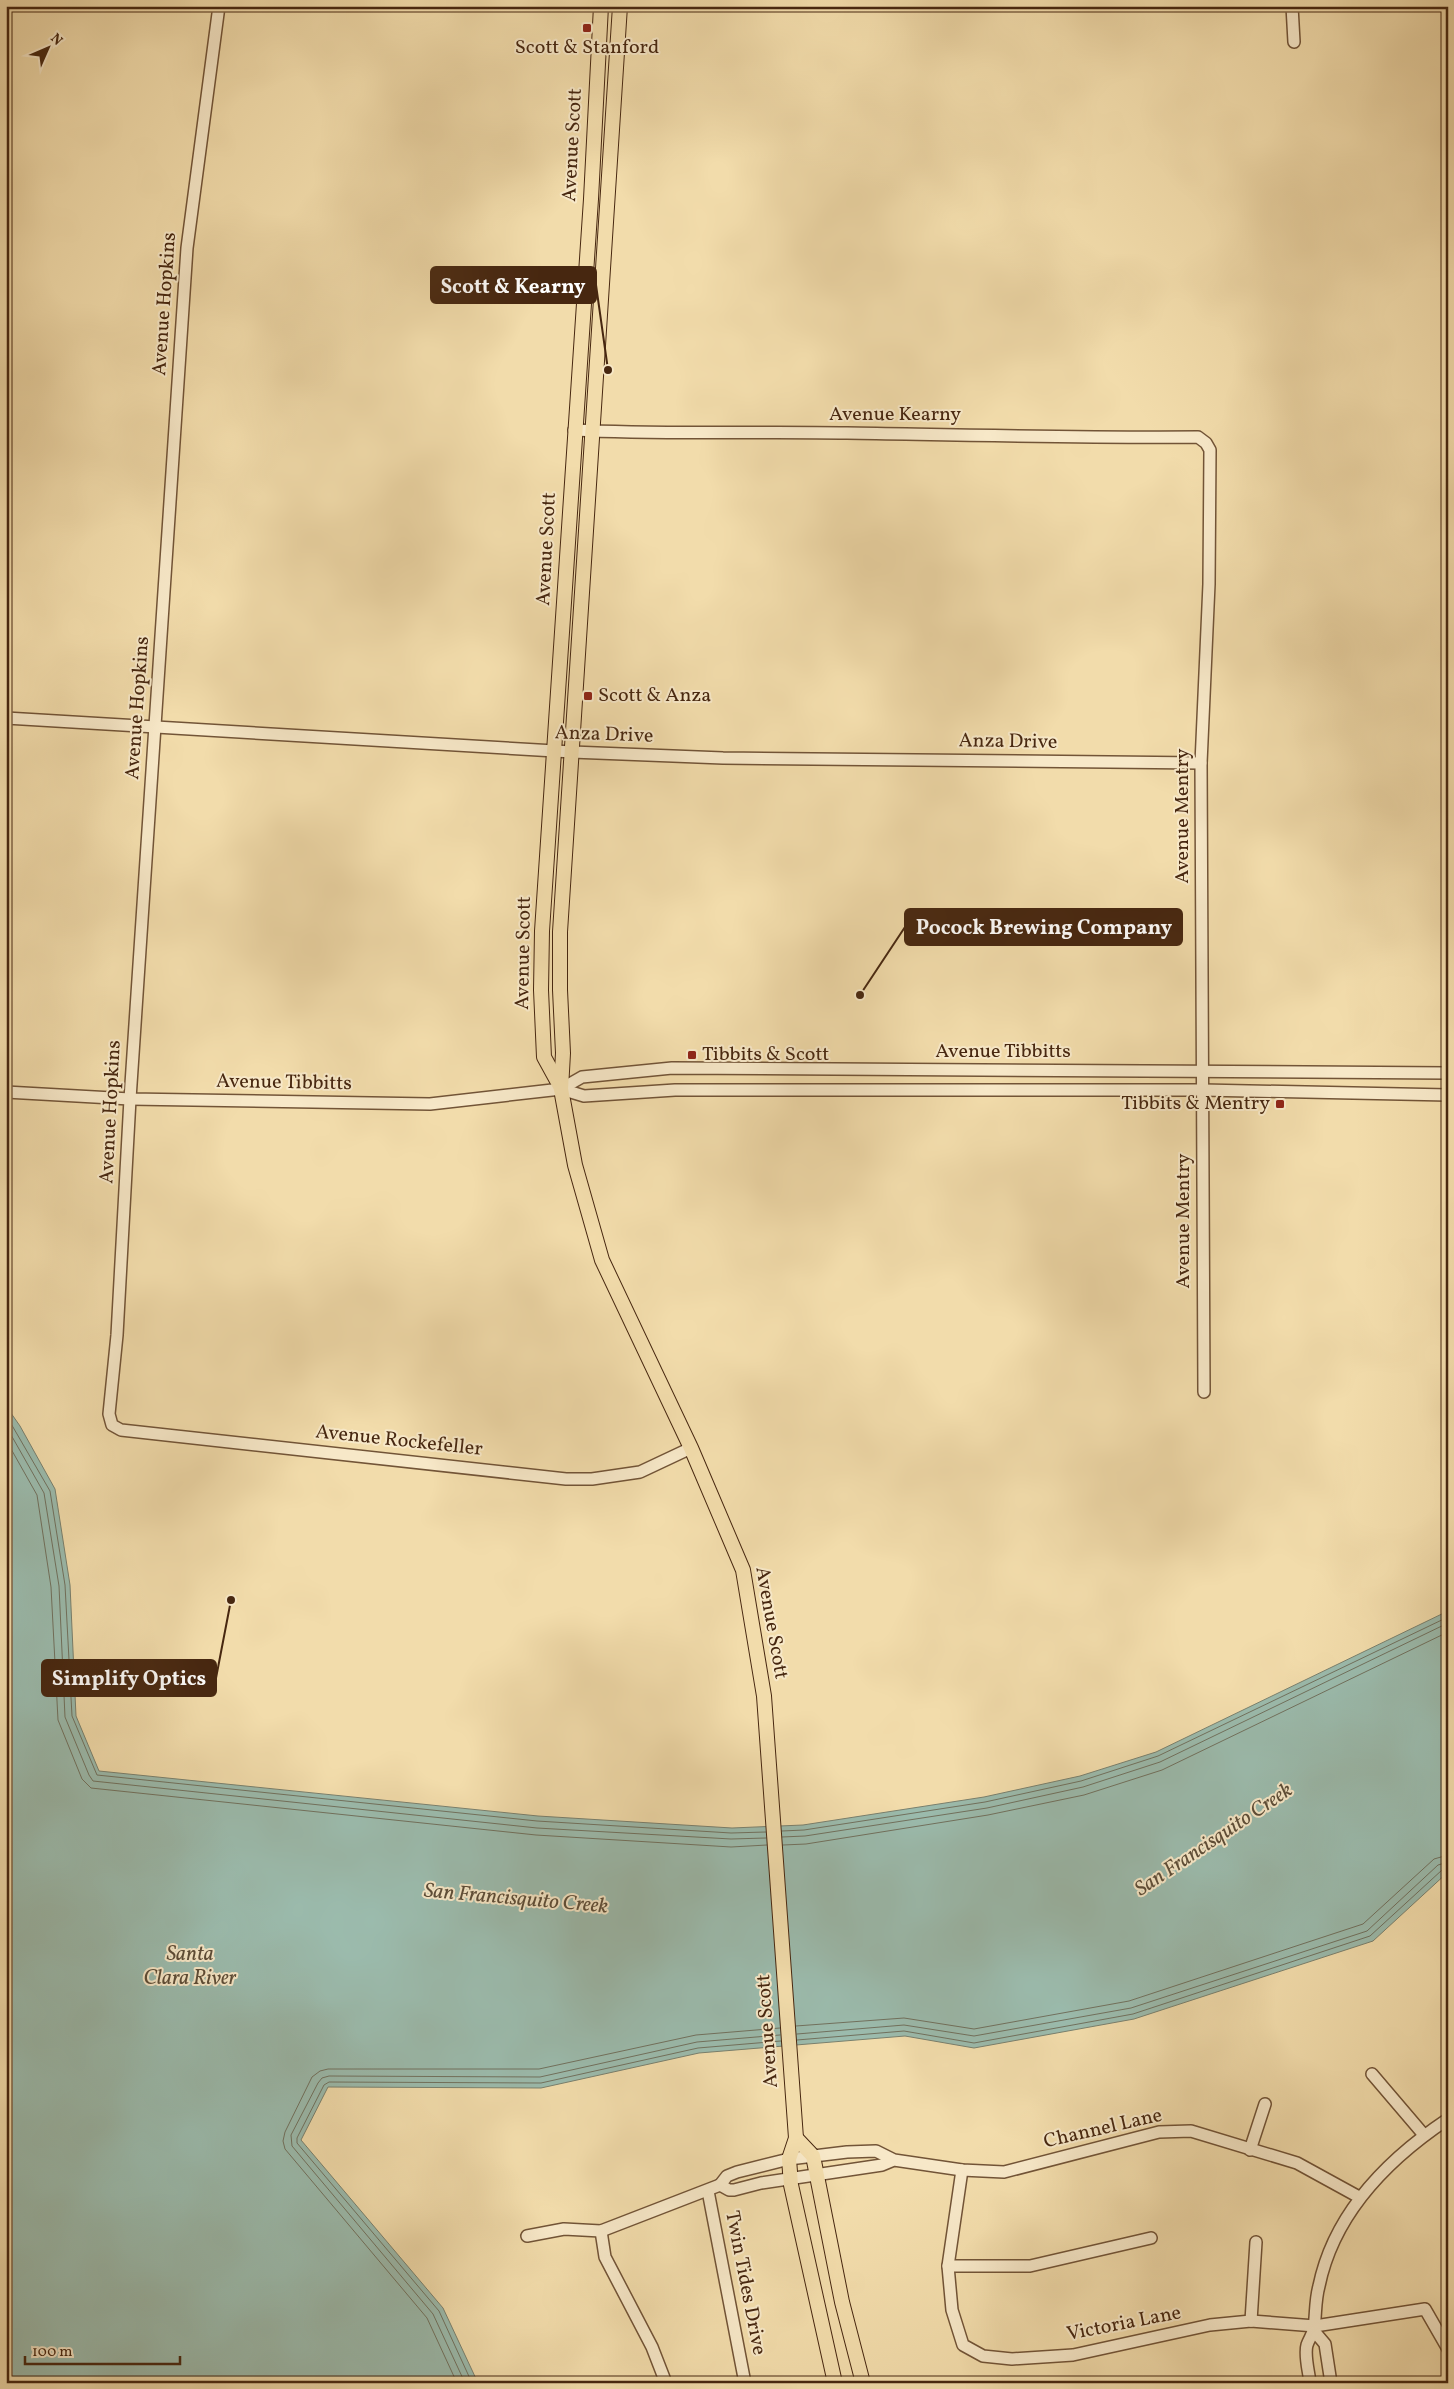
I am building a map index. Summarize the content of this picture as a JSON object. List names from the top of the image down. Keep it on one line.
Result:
{"streets":{"main road":["Avenue Scott"],"street":["Avenue Hopkins","Avenue Kearny","Anza Drive","Avenue Mentry","Avenue Tibbitts","Avenue Rockefeller","Channel Lane","Twin Tides Drive","Victoria Lane"]},"crossings":[["Avenue Scott","Avenue Kearny"],["Avenue Scott","Anza Drive"],["Avenue Scott","Avenue Tibbitts"],["Avenue Scott","Avenue Rockefeller"],["Avenue Hopkins","Anza Drive"],["Avenue Hopkins","Avenue Tibbitts"],["Avenue Hopkins","Avenue Rockefeller"],["Avenue Kearny","Avenue Mentry"],["Anza Drive","Avenue Mentry"],["Avenue Mentry","Avenue Tibbitts"],["Channel Lane","Victoria Lane"]],"water":["San Francisquito Creek","Santa Clara River"],"places":{"transit":["Scott & Stanford","Scott & Anza","Tibbits & Scott","Tibbits & Mentry"],"other":["Scott & Kearny","Pocock Brewing Company","Simplify Optics"]},"scale_bar":"100 m","north":"top right"}
